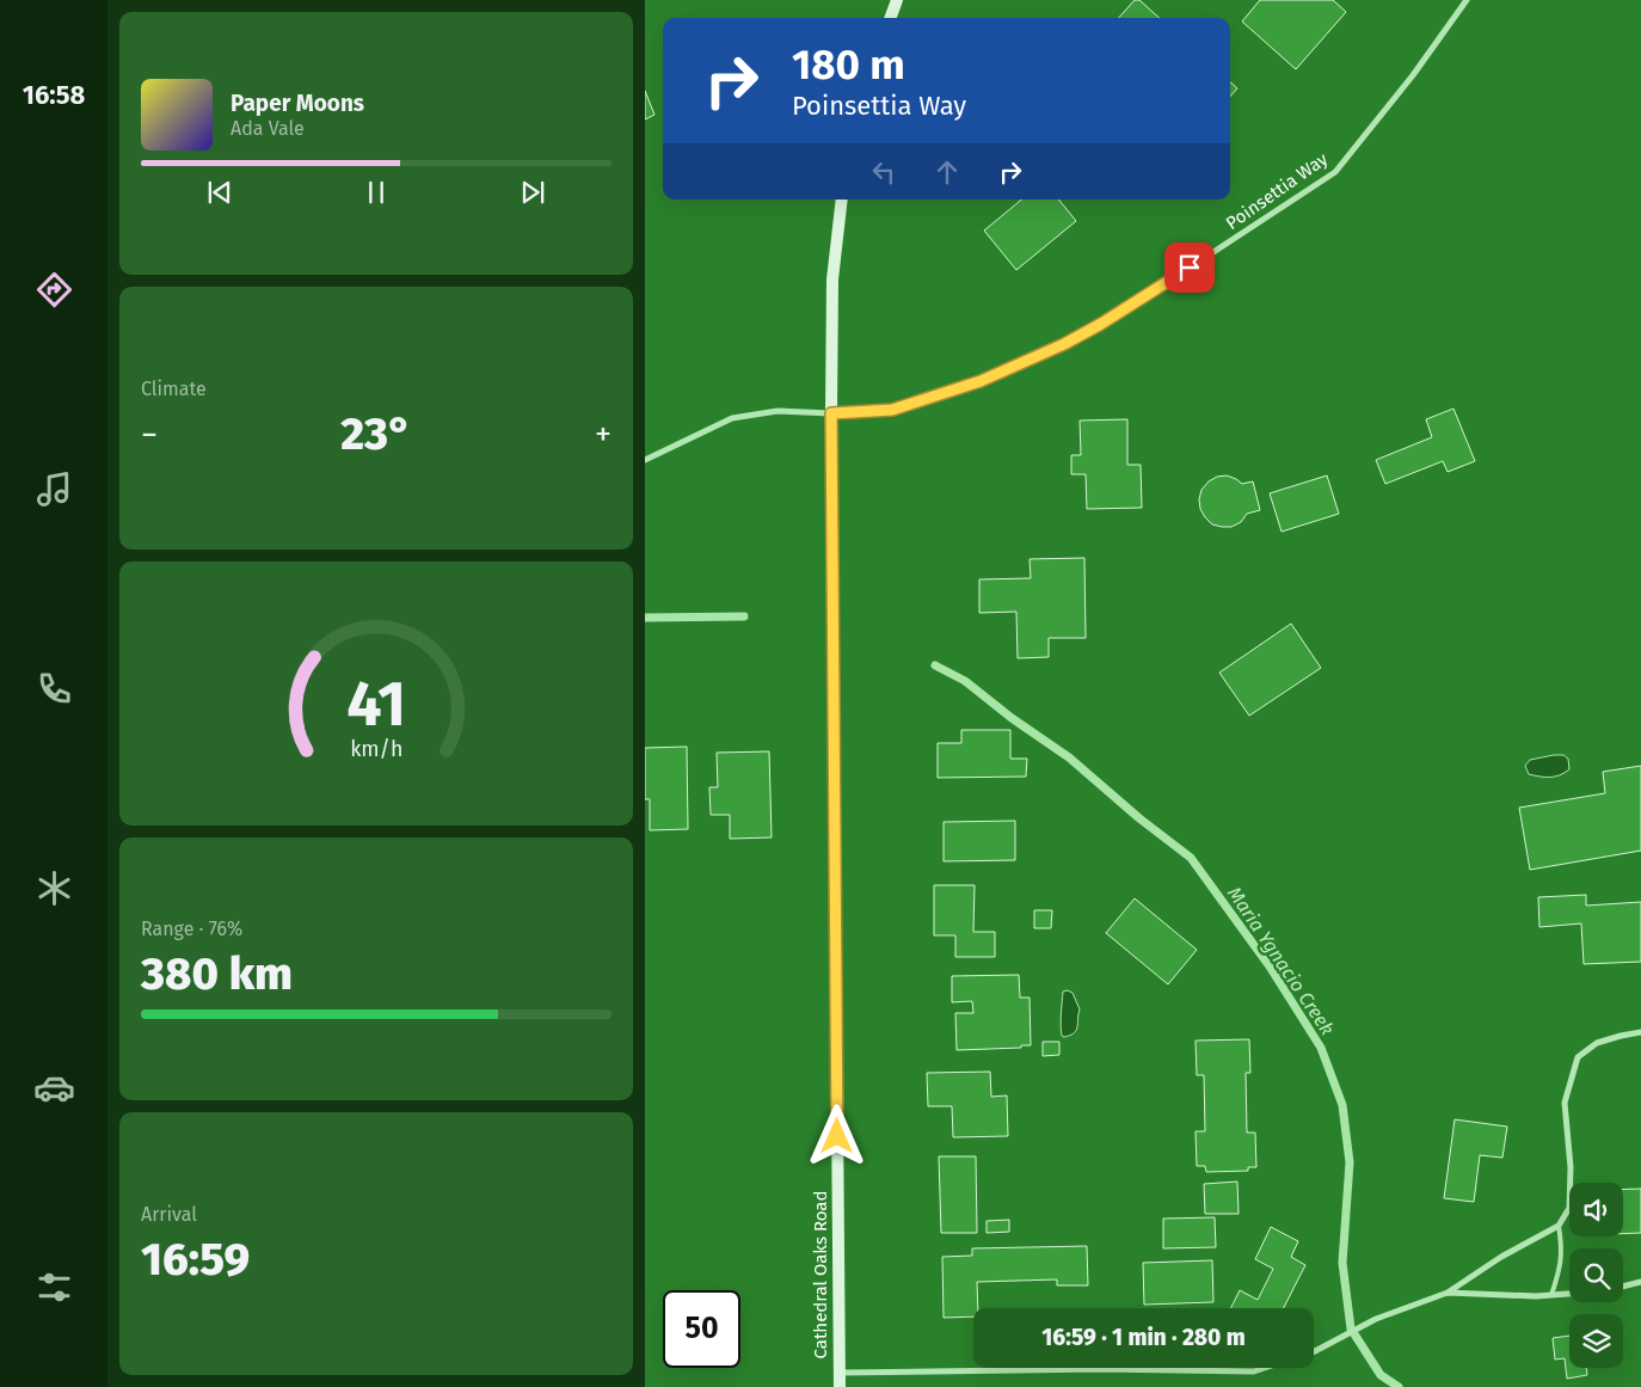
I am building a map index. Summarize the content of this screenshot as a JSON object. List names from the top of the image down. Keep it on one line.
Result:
{"streets":{"main road":["Cathedral Oaks Road"],"street":["Poinsettia Way"]},"crossings":[["Poinsettia Way","Cathedral Oaks Road"]],"water":["Maria Ygnacio Creek"],"page":{"tabs":"16:58","turn":["180 m","Poinsettia Way"],"song":["Paper Moons","Ada Vale"],"tile":["Climate",["Range · 76%","380 km"],["Arrival","16:59"]],"heat":["−","23°","+"],"limit":"50","trip":"16:59 · 1 min · 280 m","gauge":["41","km/h"]}}
